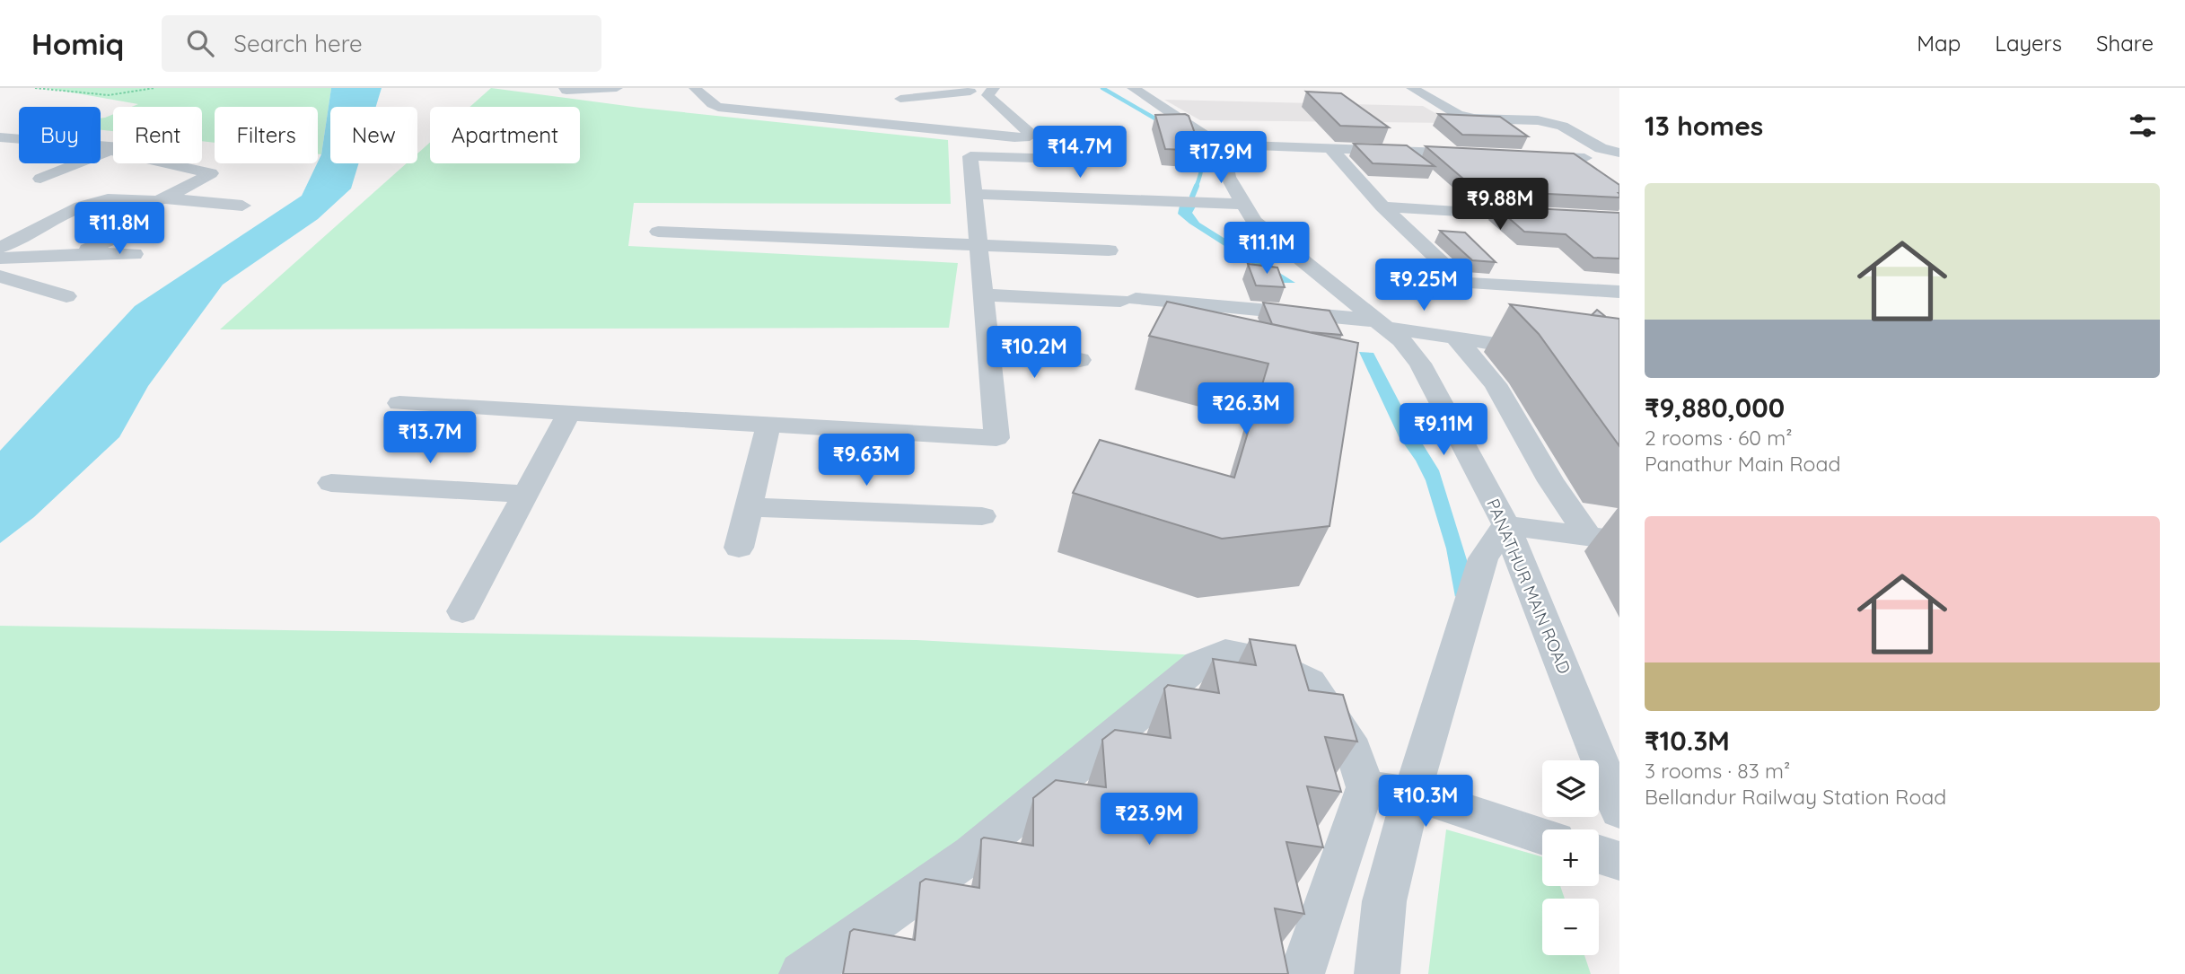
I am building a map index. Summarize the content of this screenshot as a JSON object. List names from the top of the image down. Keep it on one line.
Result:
{"streets":{"street":["PANATHUR MAIN ROAD"]},"page":{"header":"Homiq","search":"Search here","nav":["Map","Layers","Share"],"heading":"13 homes","chip":["Buy","Rent","Filters","New","Apartment"],"price":["₹14.7M","₹17.9M","₹9.88M","₹11.8M","₹11.1M","₹9.25M","₹10.2M","₹26.3M","₹9.11M","₹13.7M","₹9.63M","₹10.3M","₹23.9M"],"list":[{"name":"₹9,880,000","note":"2 rooms · 60 m² · Panathur Main Road"},{"name":"₹10.3M","note":"3 rooms · 83 m² · Bellandur Railway Station Road"}],"map_buttons":["+","−"]}}
